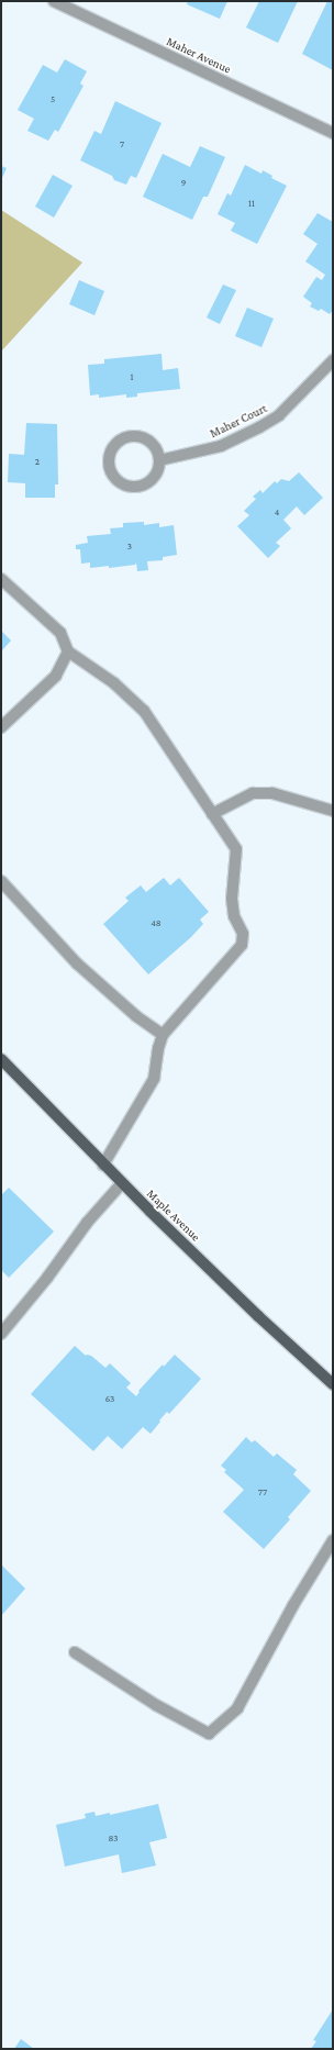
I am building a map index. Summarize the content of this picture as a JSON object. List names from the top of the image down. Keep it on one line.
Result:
{"streets":{"main road":["Maple Avenue"],"street":["Maher Avenue","Maher Court"]},"house_numbers":["5","7","9","11","1","2","4","3","48","63","77","83"]}
